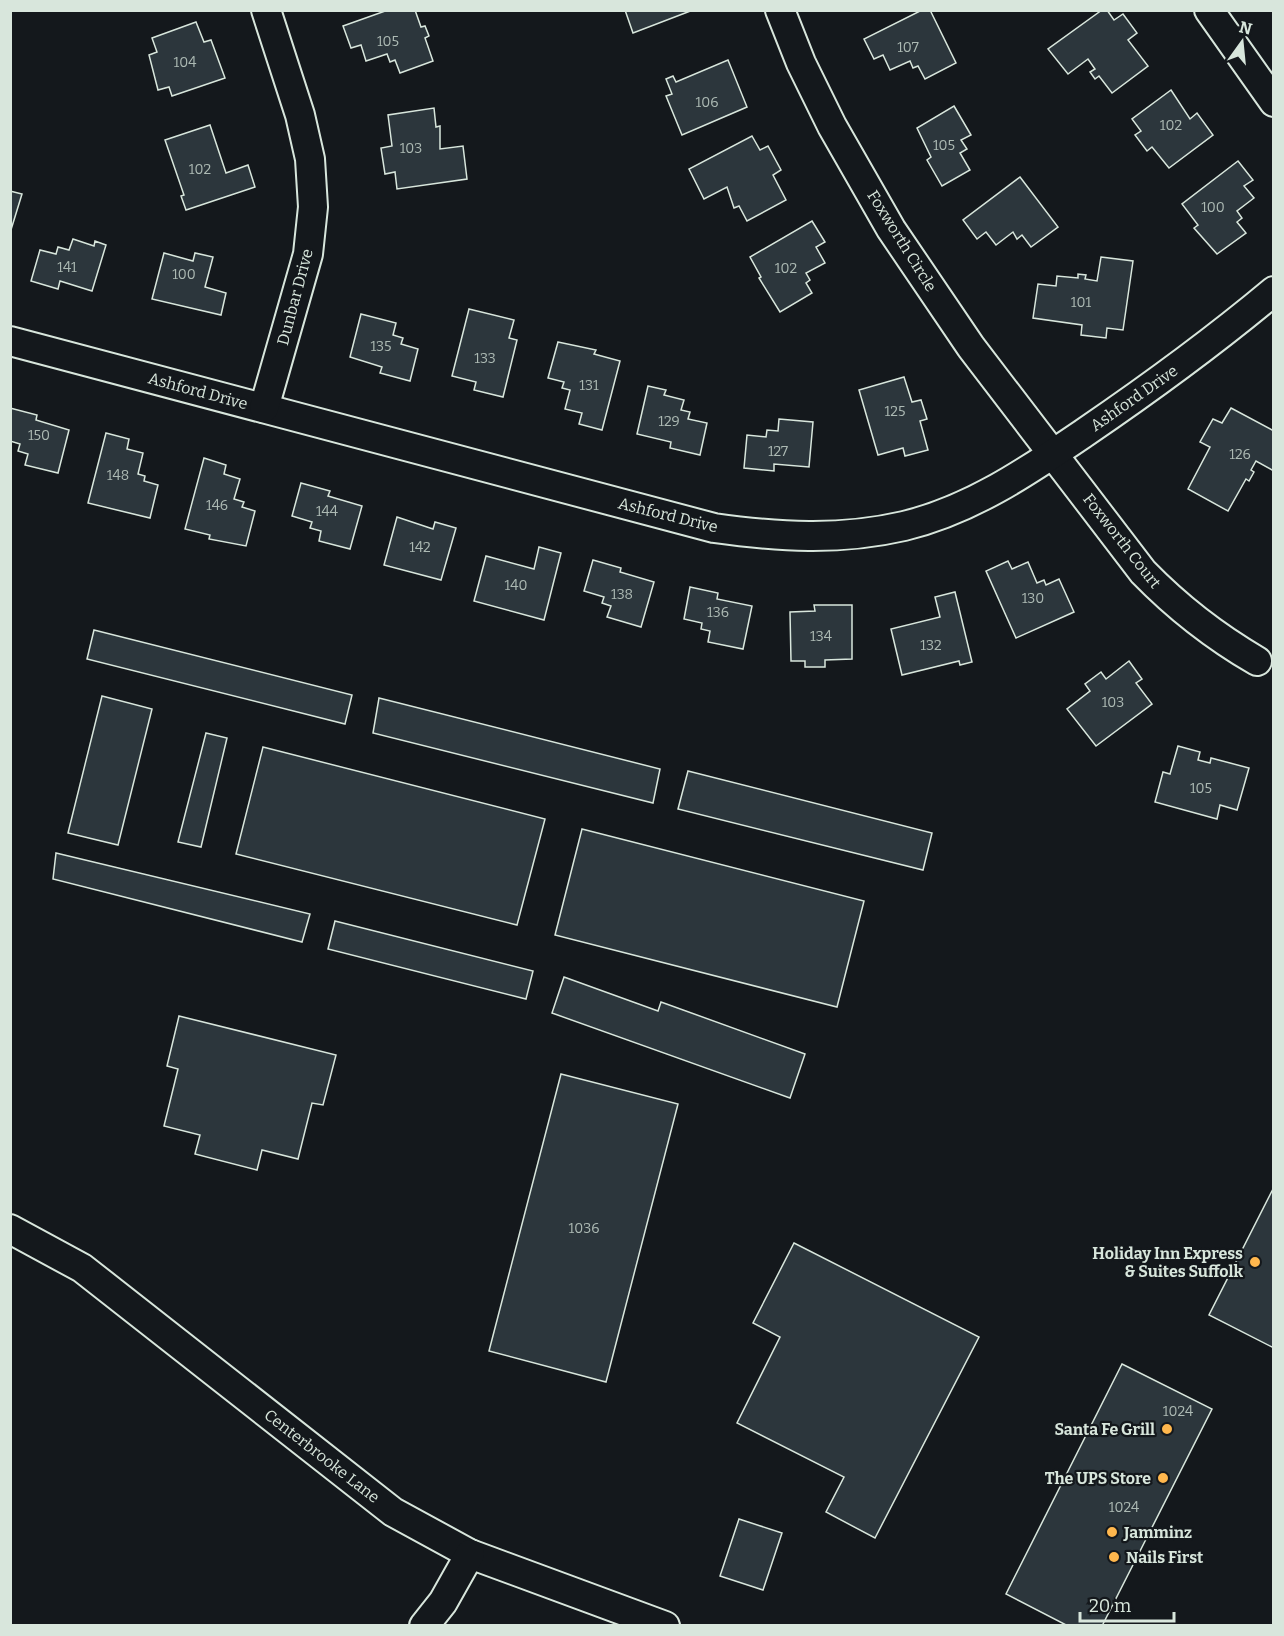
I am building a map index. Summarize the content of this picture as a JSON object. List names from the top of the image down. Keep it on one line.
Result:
{"streets":{"street":["Foxworth Circle","Dunbar Drive","Ashford Drive","Foxworth Court","Centerbrooke Lane"]},"crossings":[["Foxworth Circle","Ashford Drive"],["Foxworth Circle","Foxworth Court"],["Dunbar Drive","Ashford Drive"],["Ashford Drive","Foxworth Court"]],"places":["Holiday Inn Express & Suites Suffolk","Santa Fe Grill","The UPS Store","Jamminz","Nails First"],"house_numbers":["105","107","104","106","102","105","103","102","100","141","102","100","101","135","133","131","125","129","150","127","126","148","146","144","142","140","138","130","136","134","132","103","105","1036","1024","1024"],"scale_bar":"20 m","north":"top"}
